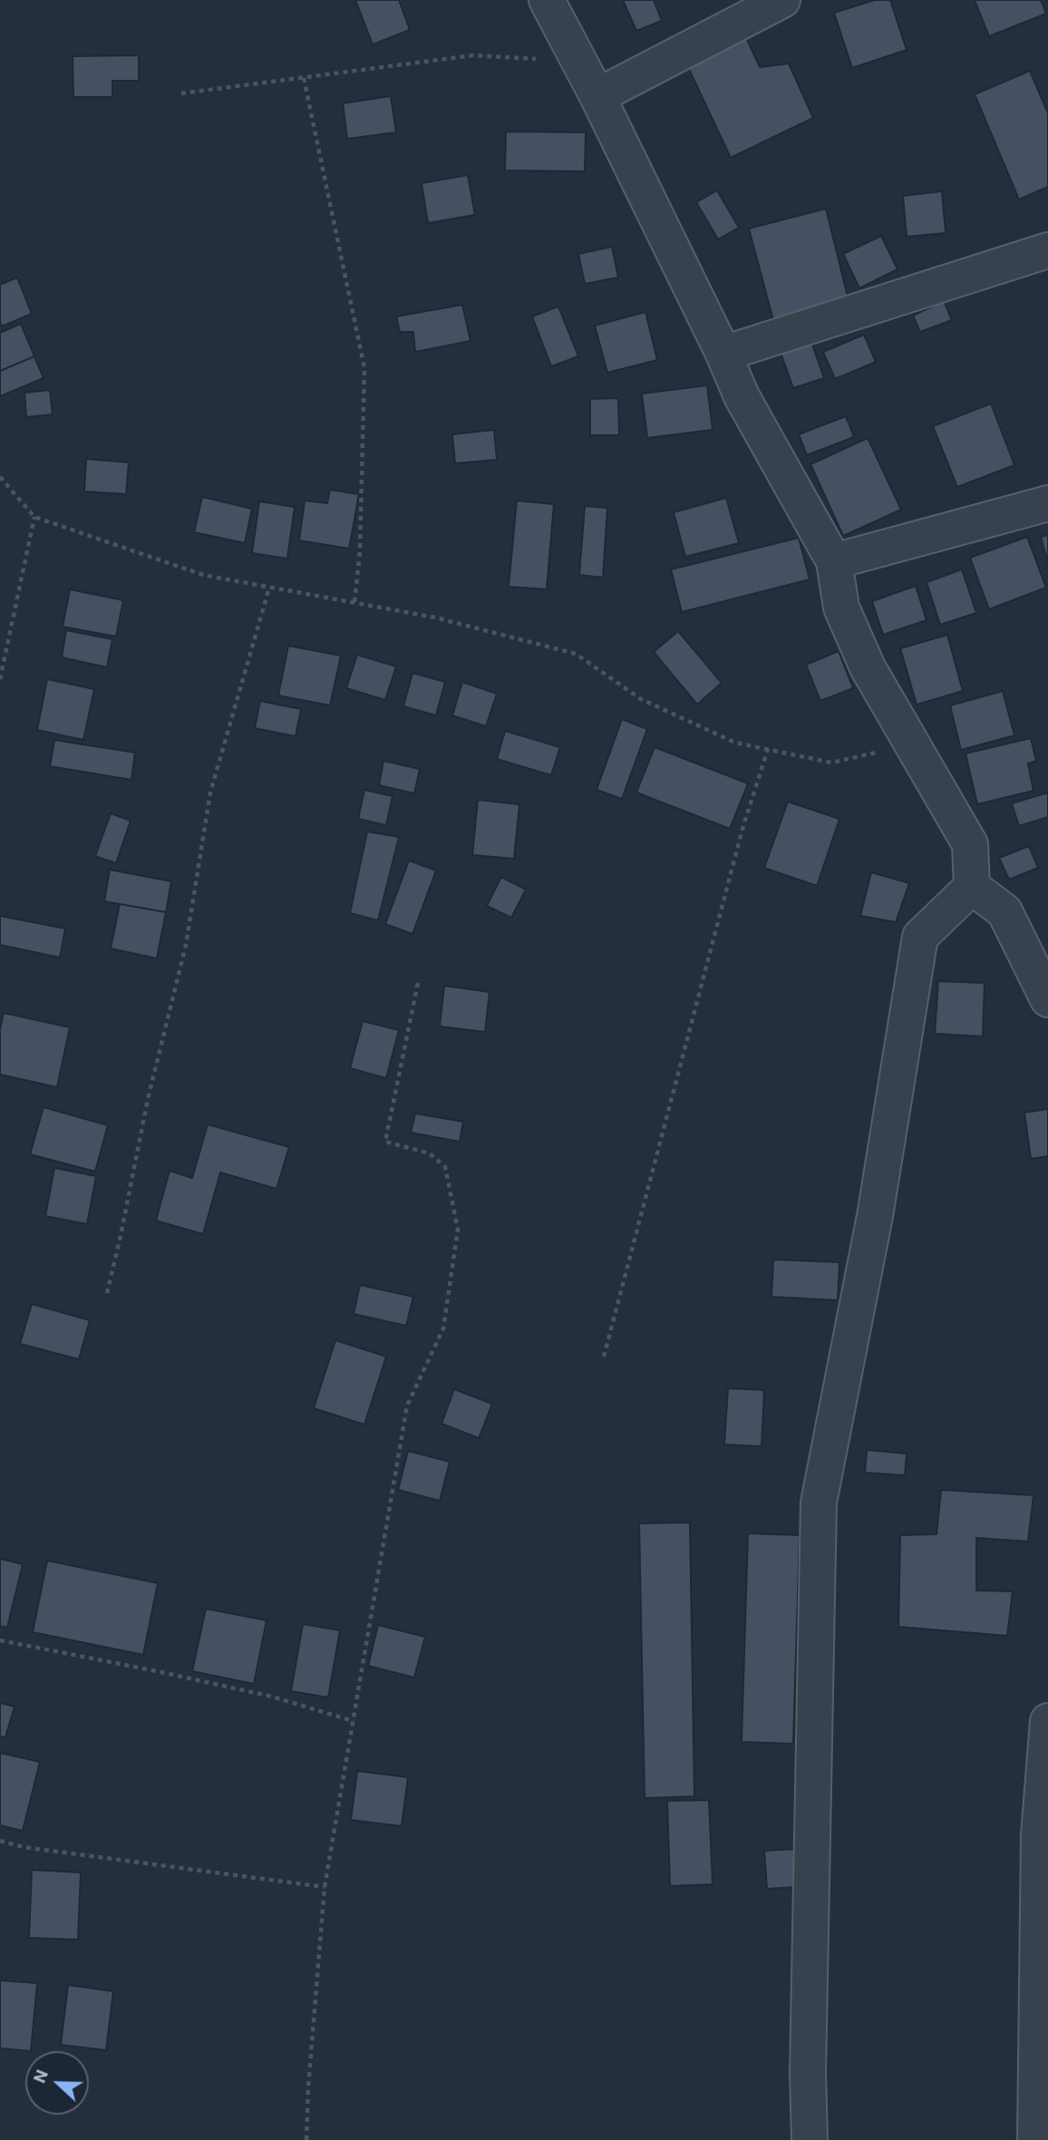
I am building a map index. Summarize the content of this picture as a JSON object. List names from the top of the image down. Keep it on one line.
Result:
{"north":"left"}
